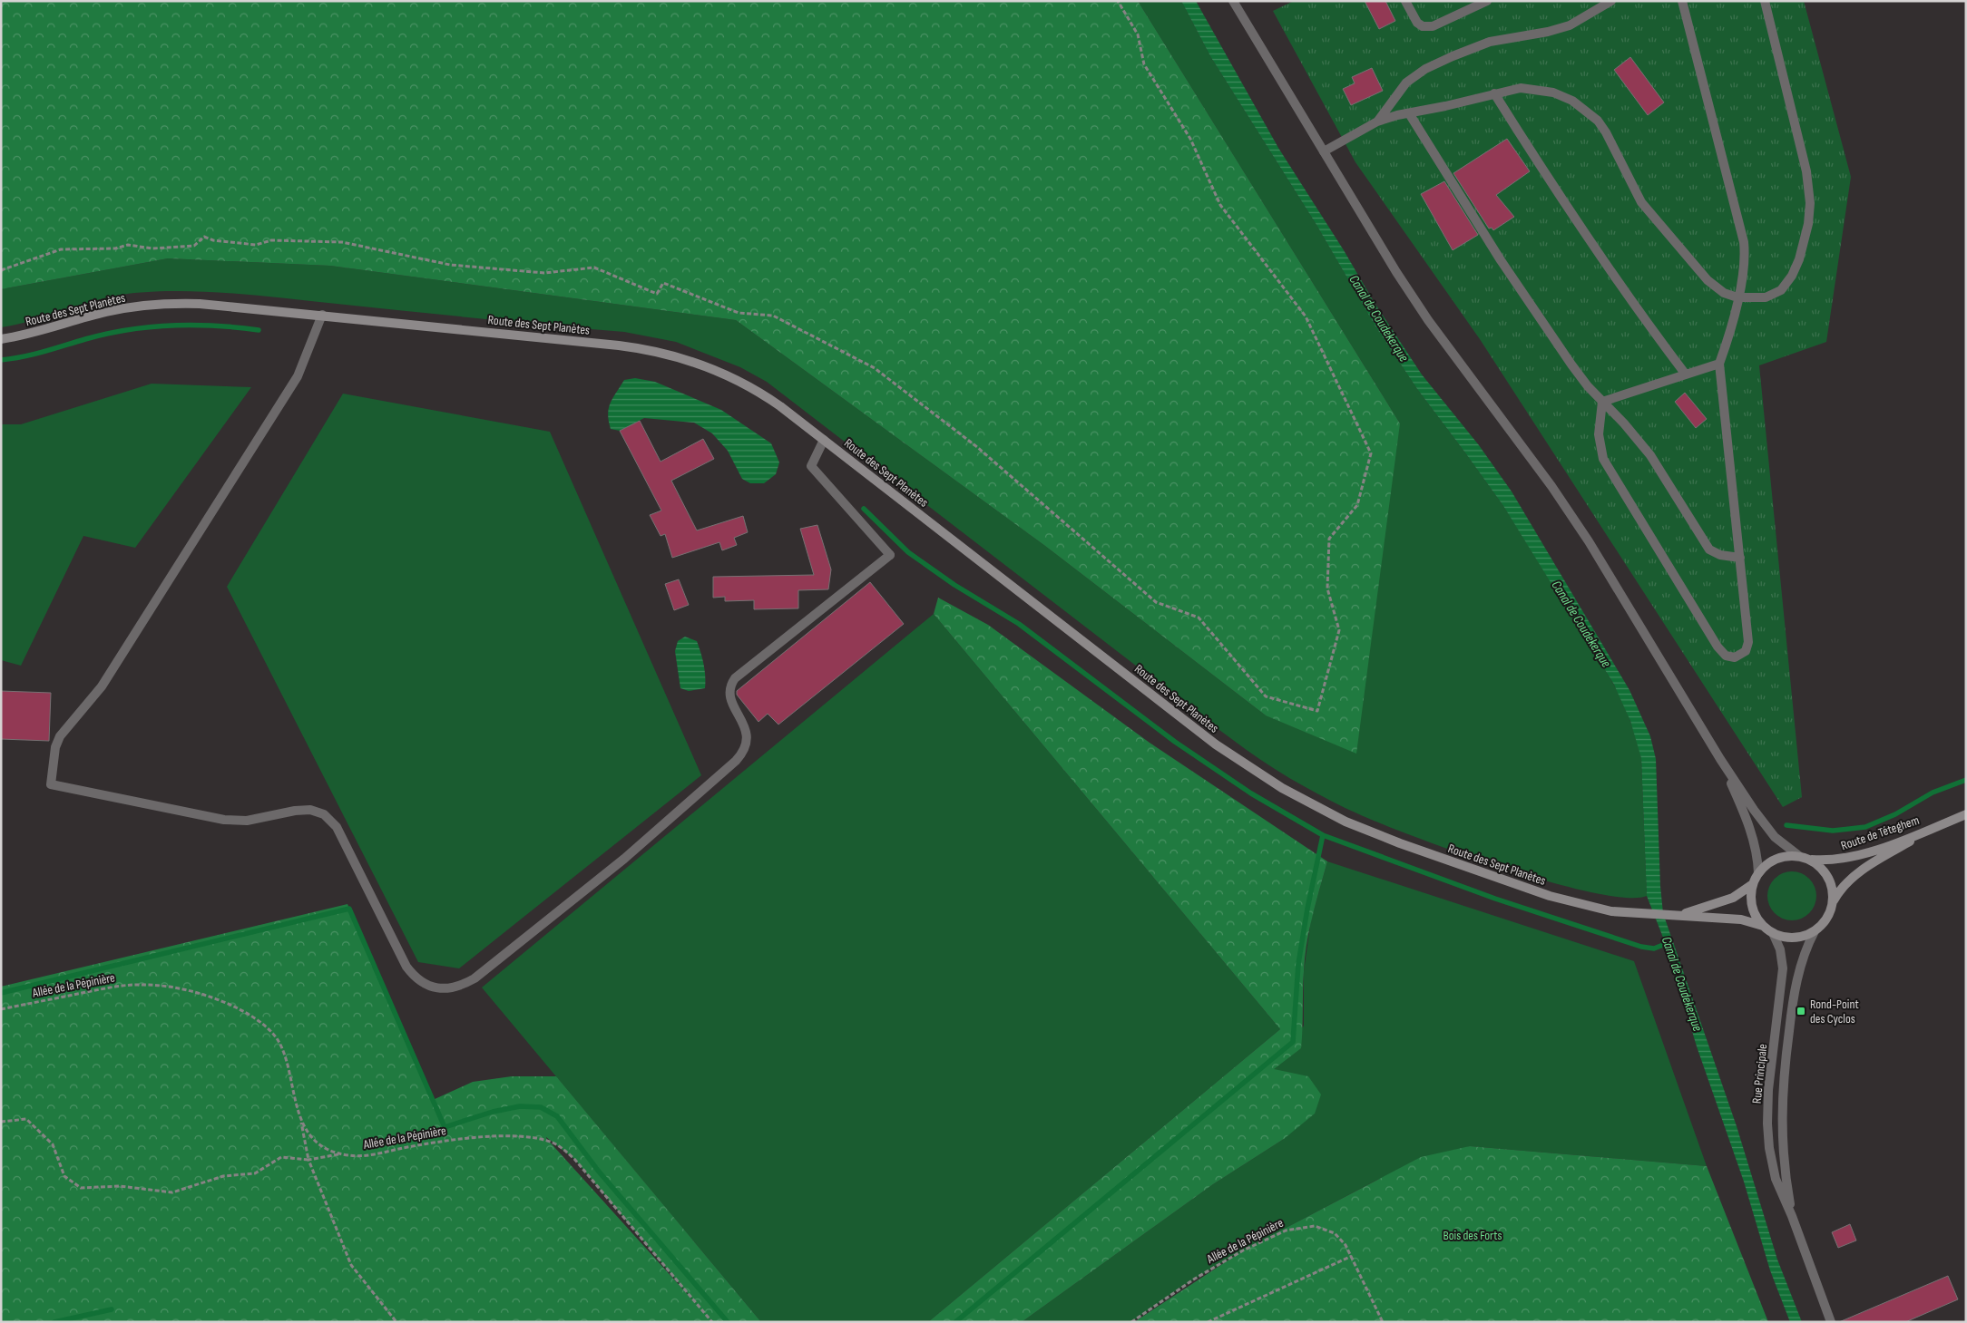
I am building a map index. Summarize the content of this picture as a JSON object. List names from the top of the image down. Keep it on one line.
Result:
{"streets":{"main road":["Route des Sept Planètes","Route de Téteghem"],"street":["Rue Principale"],"path":["Allée de la Pépinière"]},"crossings":[["Route des Sept Planètes","Route de Téteghem"],["Route des Sept Planètes","Rue Principale"],["Route de Téteghem","Rue Principale"]],"water":["Canal de Coudekerque"],"parks":["Bois des Forts"],"places":{"transit":["Rond-Point des Cyclos"]}}
